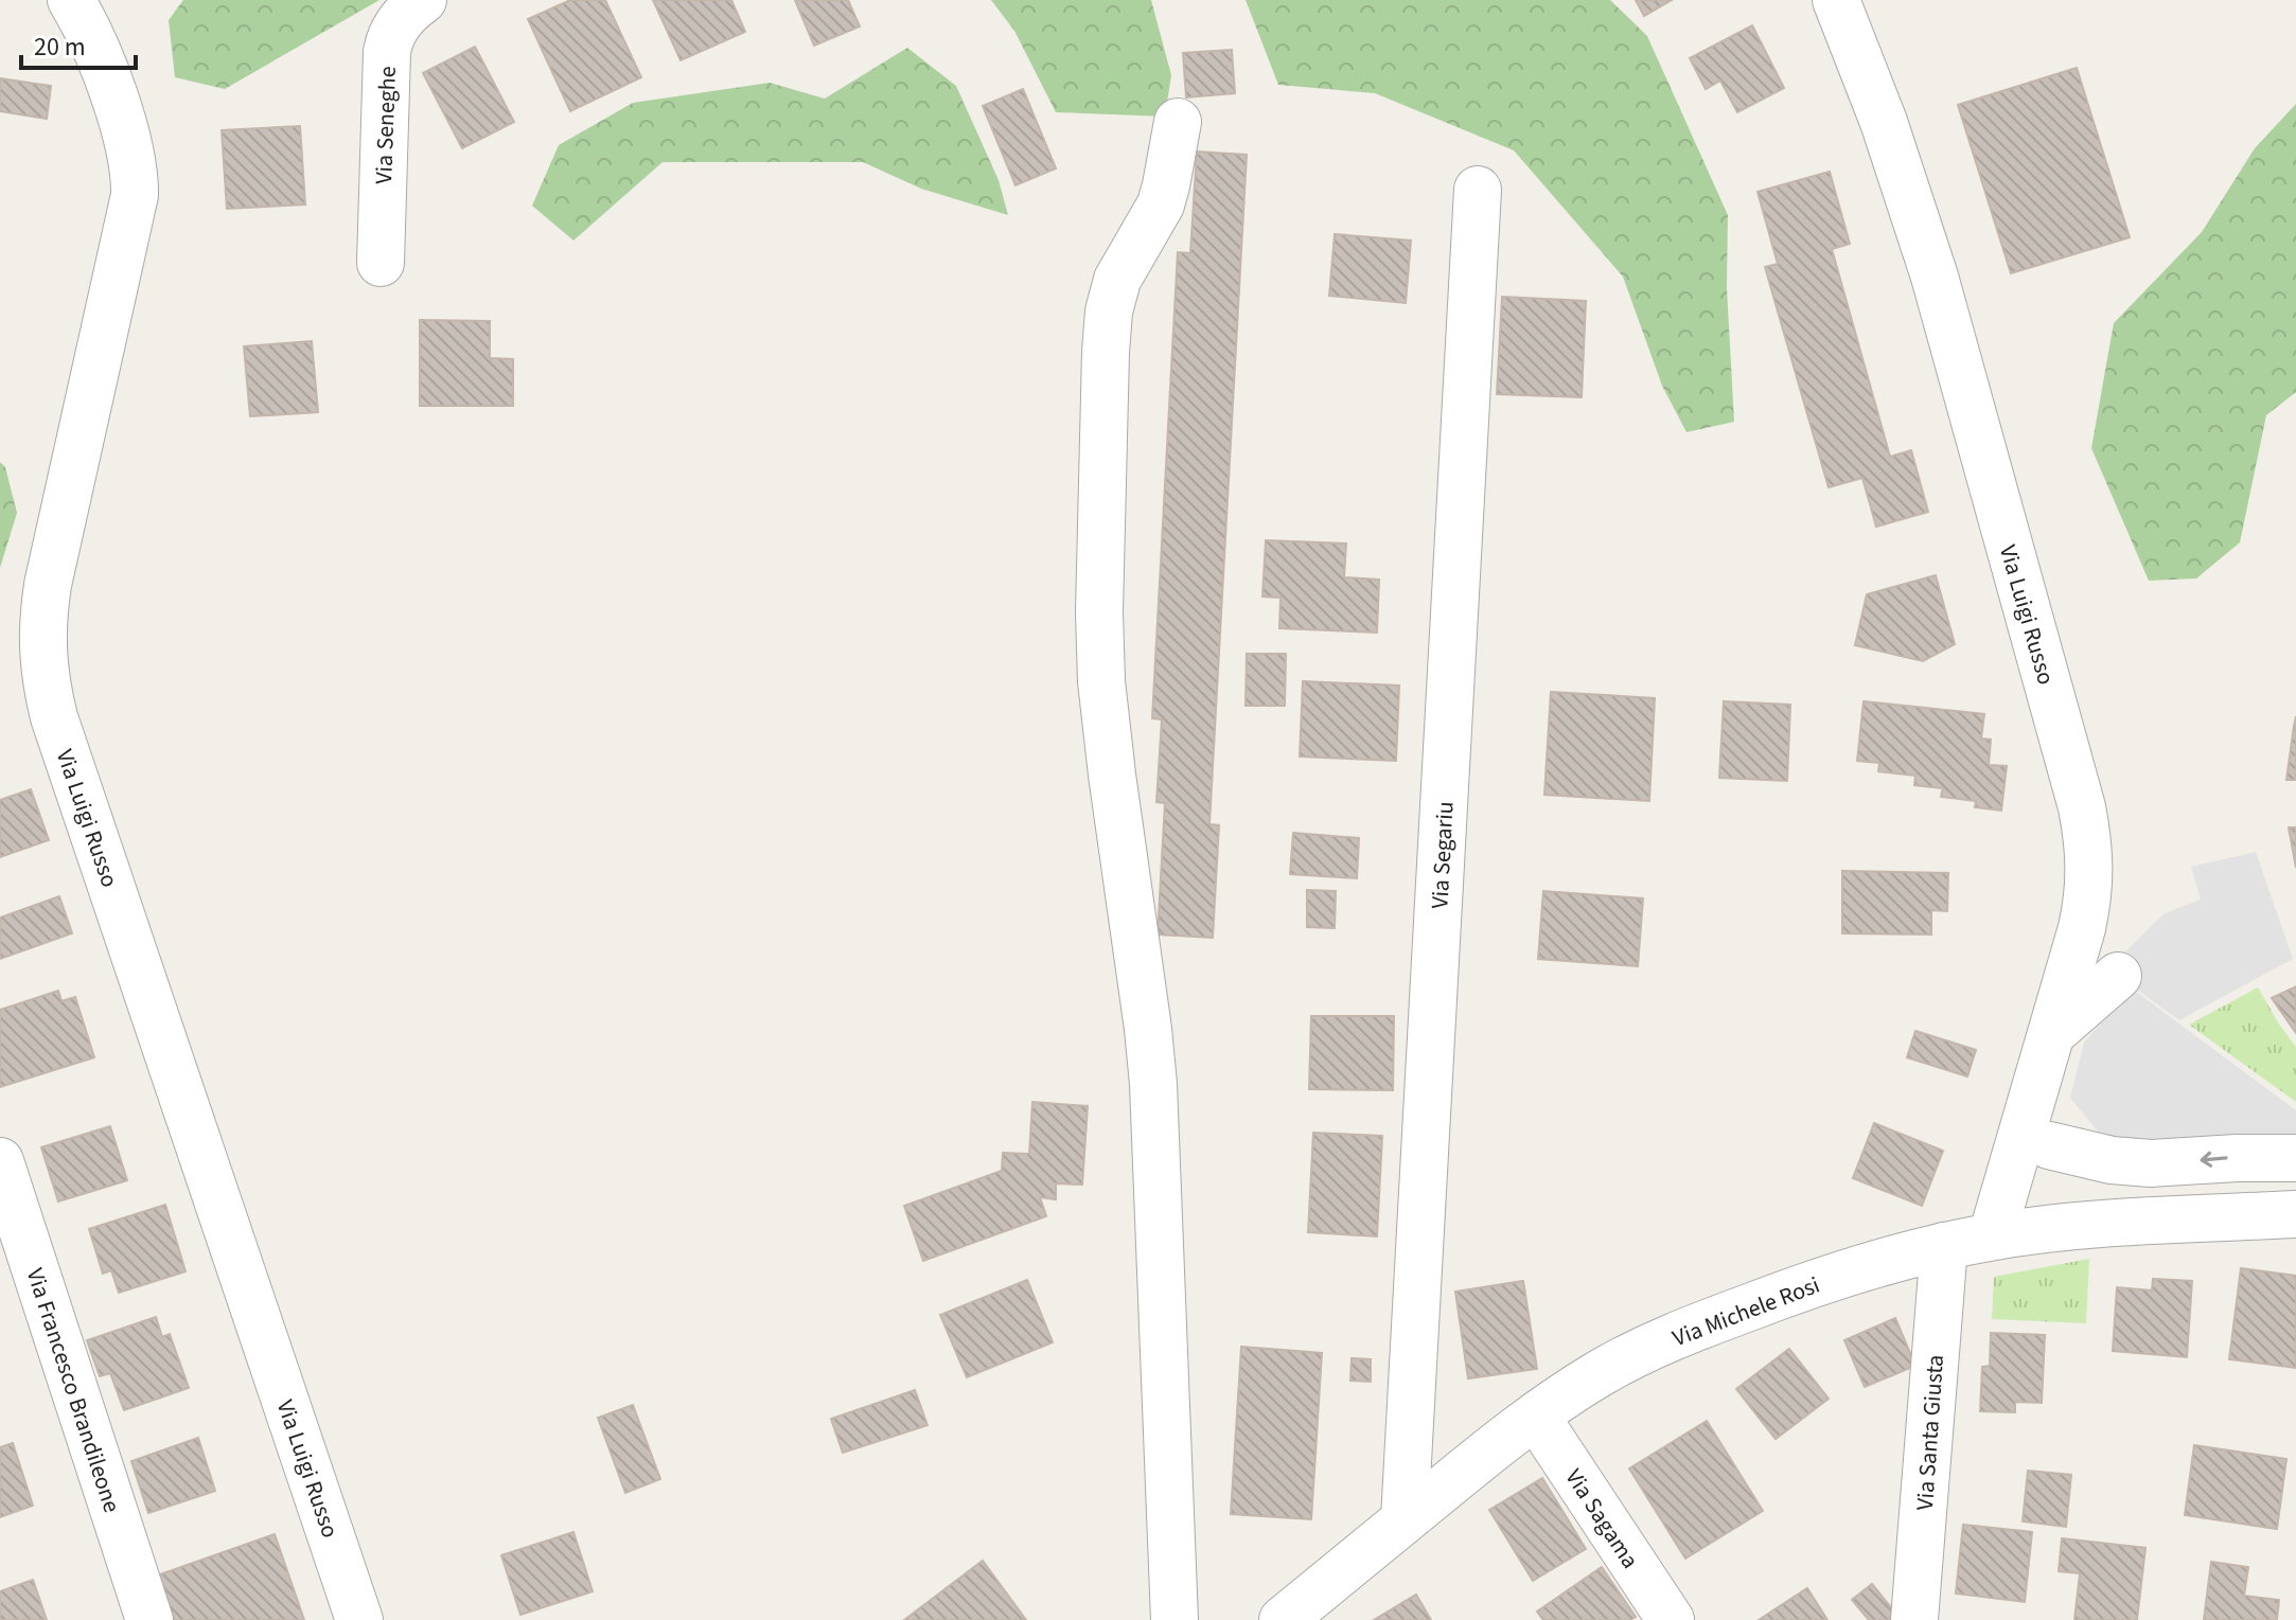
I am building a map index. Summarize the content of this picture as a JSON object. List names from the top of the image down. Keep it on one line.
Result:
{"streets":{"street":["Via Seneghe","Via Luigi Russo","Via Segariu","Via Michele Rosi","Via Francesco Brandileone","Via Santa Giusta","Via Sagama"]},"crossings":[["Via Luigi Russo","Via Michele Rosi"],["Via Segariu","Via Michele Rosi"],["Via Michele Rosi","Via Santa Giusta"],["Via Michele Rosi","Via Sagama"]],"scale_bar":"20 m"}
